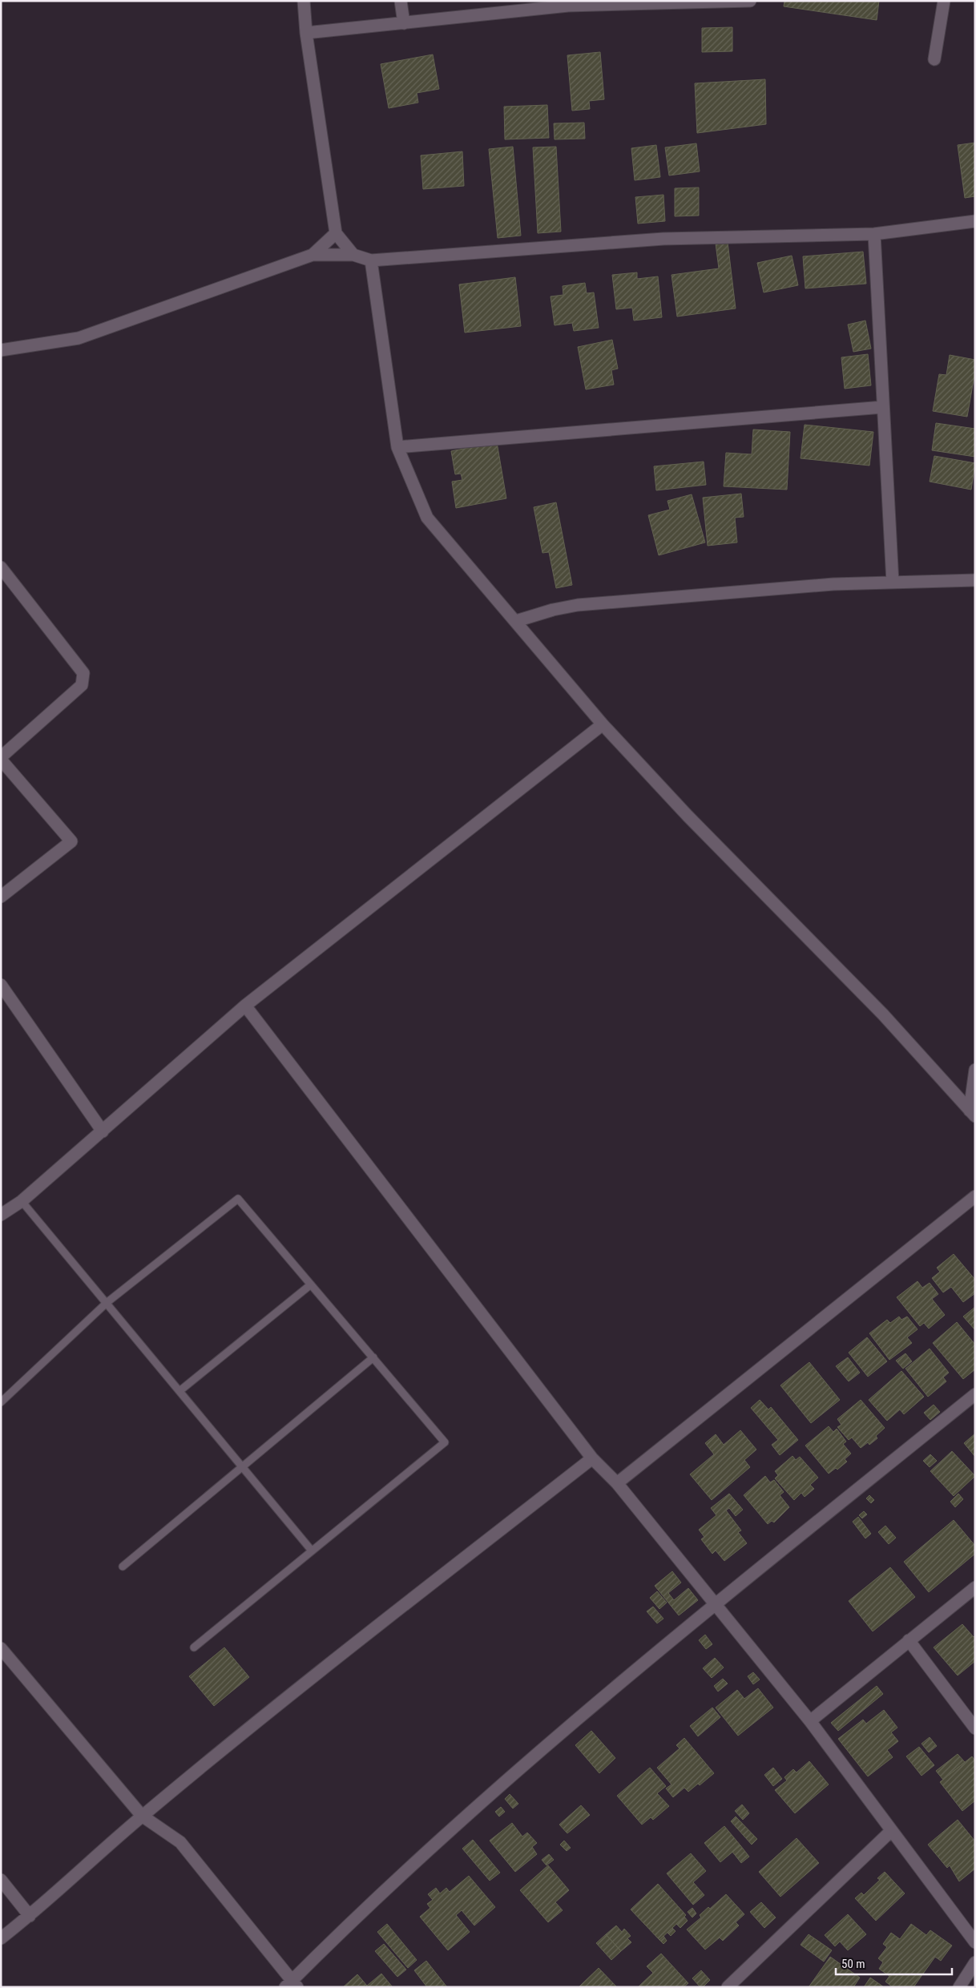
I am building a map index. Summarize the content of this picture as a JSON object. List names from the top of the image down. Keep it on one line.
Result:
{"scale_bar":"50 m"}
